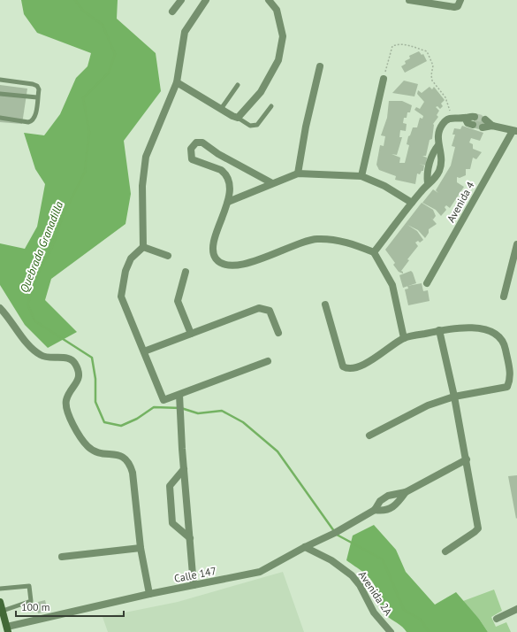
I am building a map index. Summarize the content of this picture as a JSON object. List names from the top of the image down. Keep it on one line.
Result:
{"streets":{"street":["Avenida 4","Calle 147","Avenida 2A"]},"crossings":[["Calle 147","Avenida 2A"]],"water":["Quebrada Granadilla"],"scale_bar":"100 m"}
